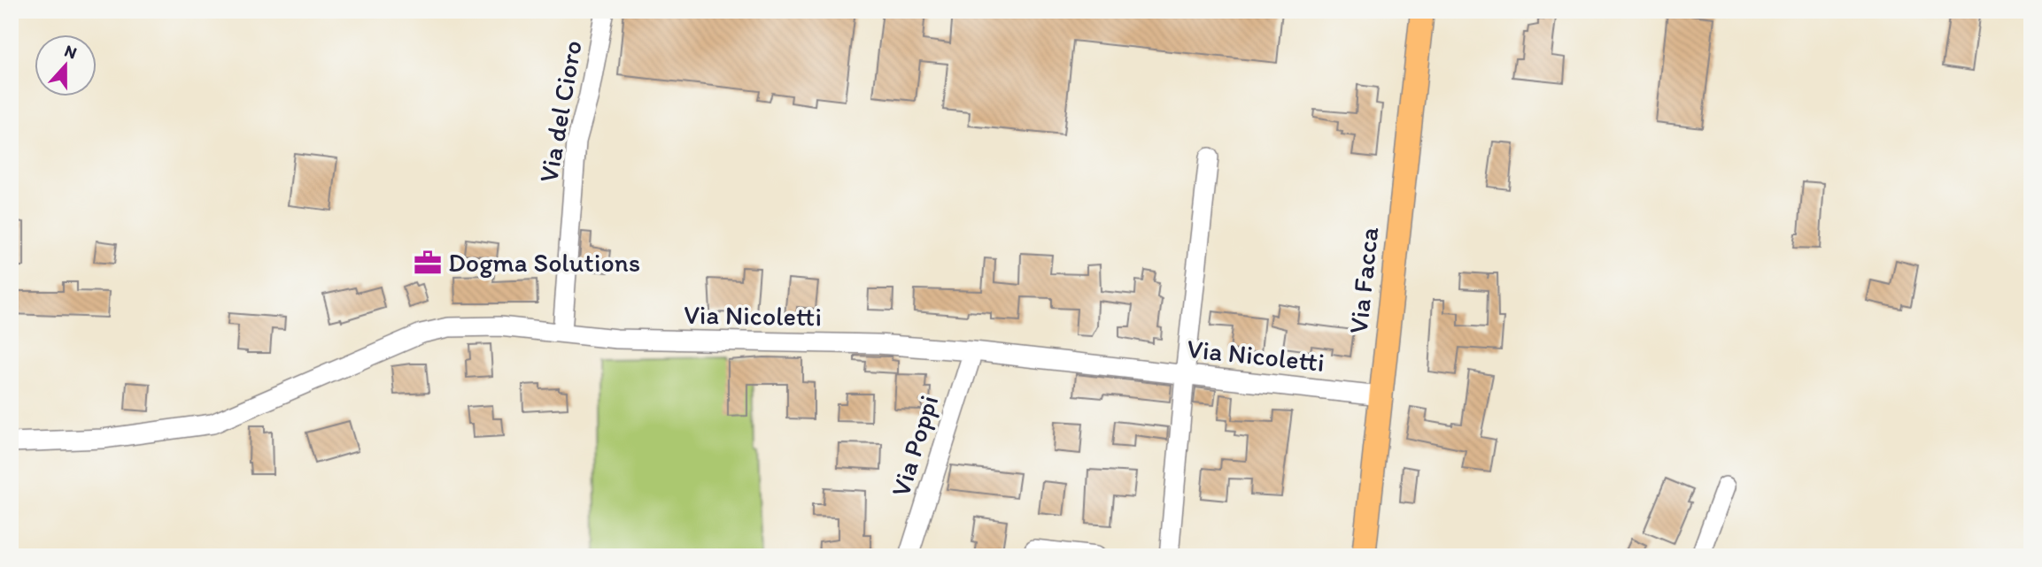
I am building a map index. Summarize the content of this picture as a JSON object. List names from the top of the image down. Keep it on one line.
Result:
{"streets":{"main road":["Via Facca"],"street":["Via del Cioro","Via Nicoletti","Via Poppi"]},"crossings":[["Via del Cioro","Via Nicoletti"],["Via Facca","Via Nicoletti"],["Via Nicoletti","Via Poppi"]],"places":{"office":["Dogma Solutions"]},"north":"top"}
